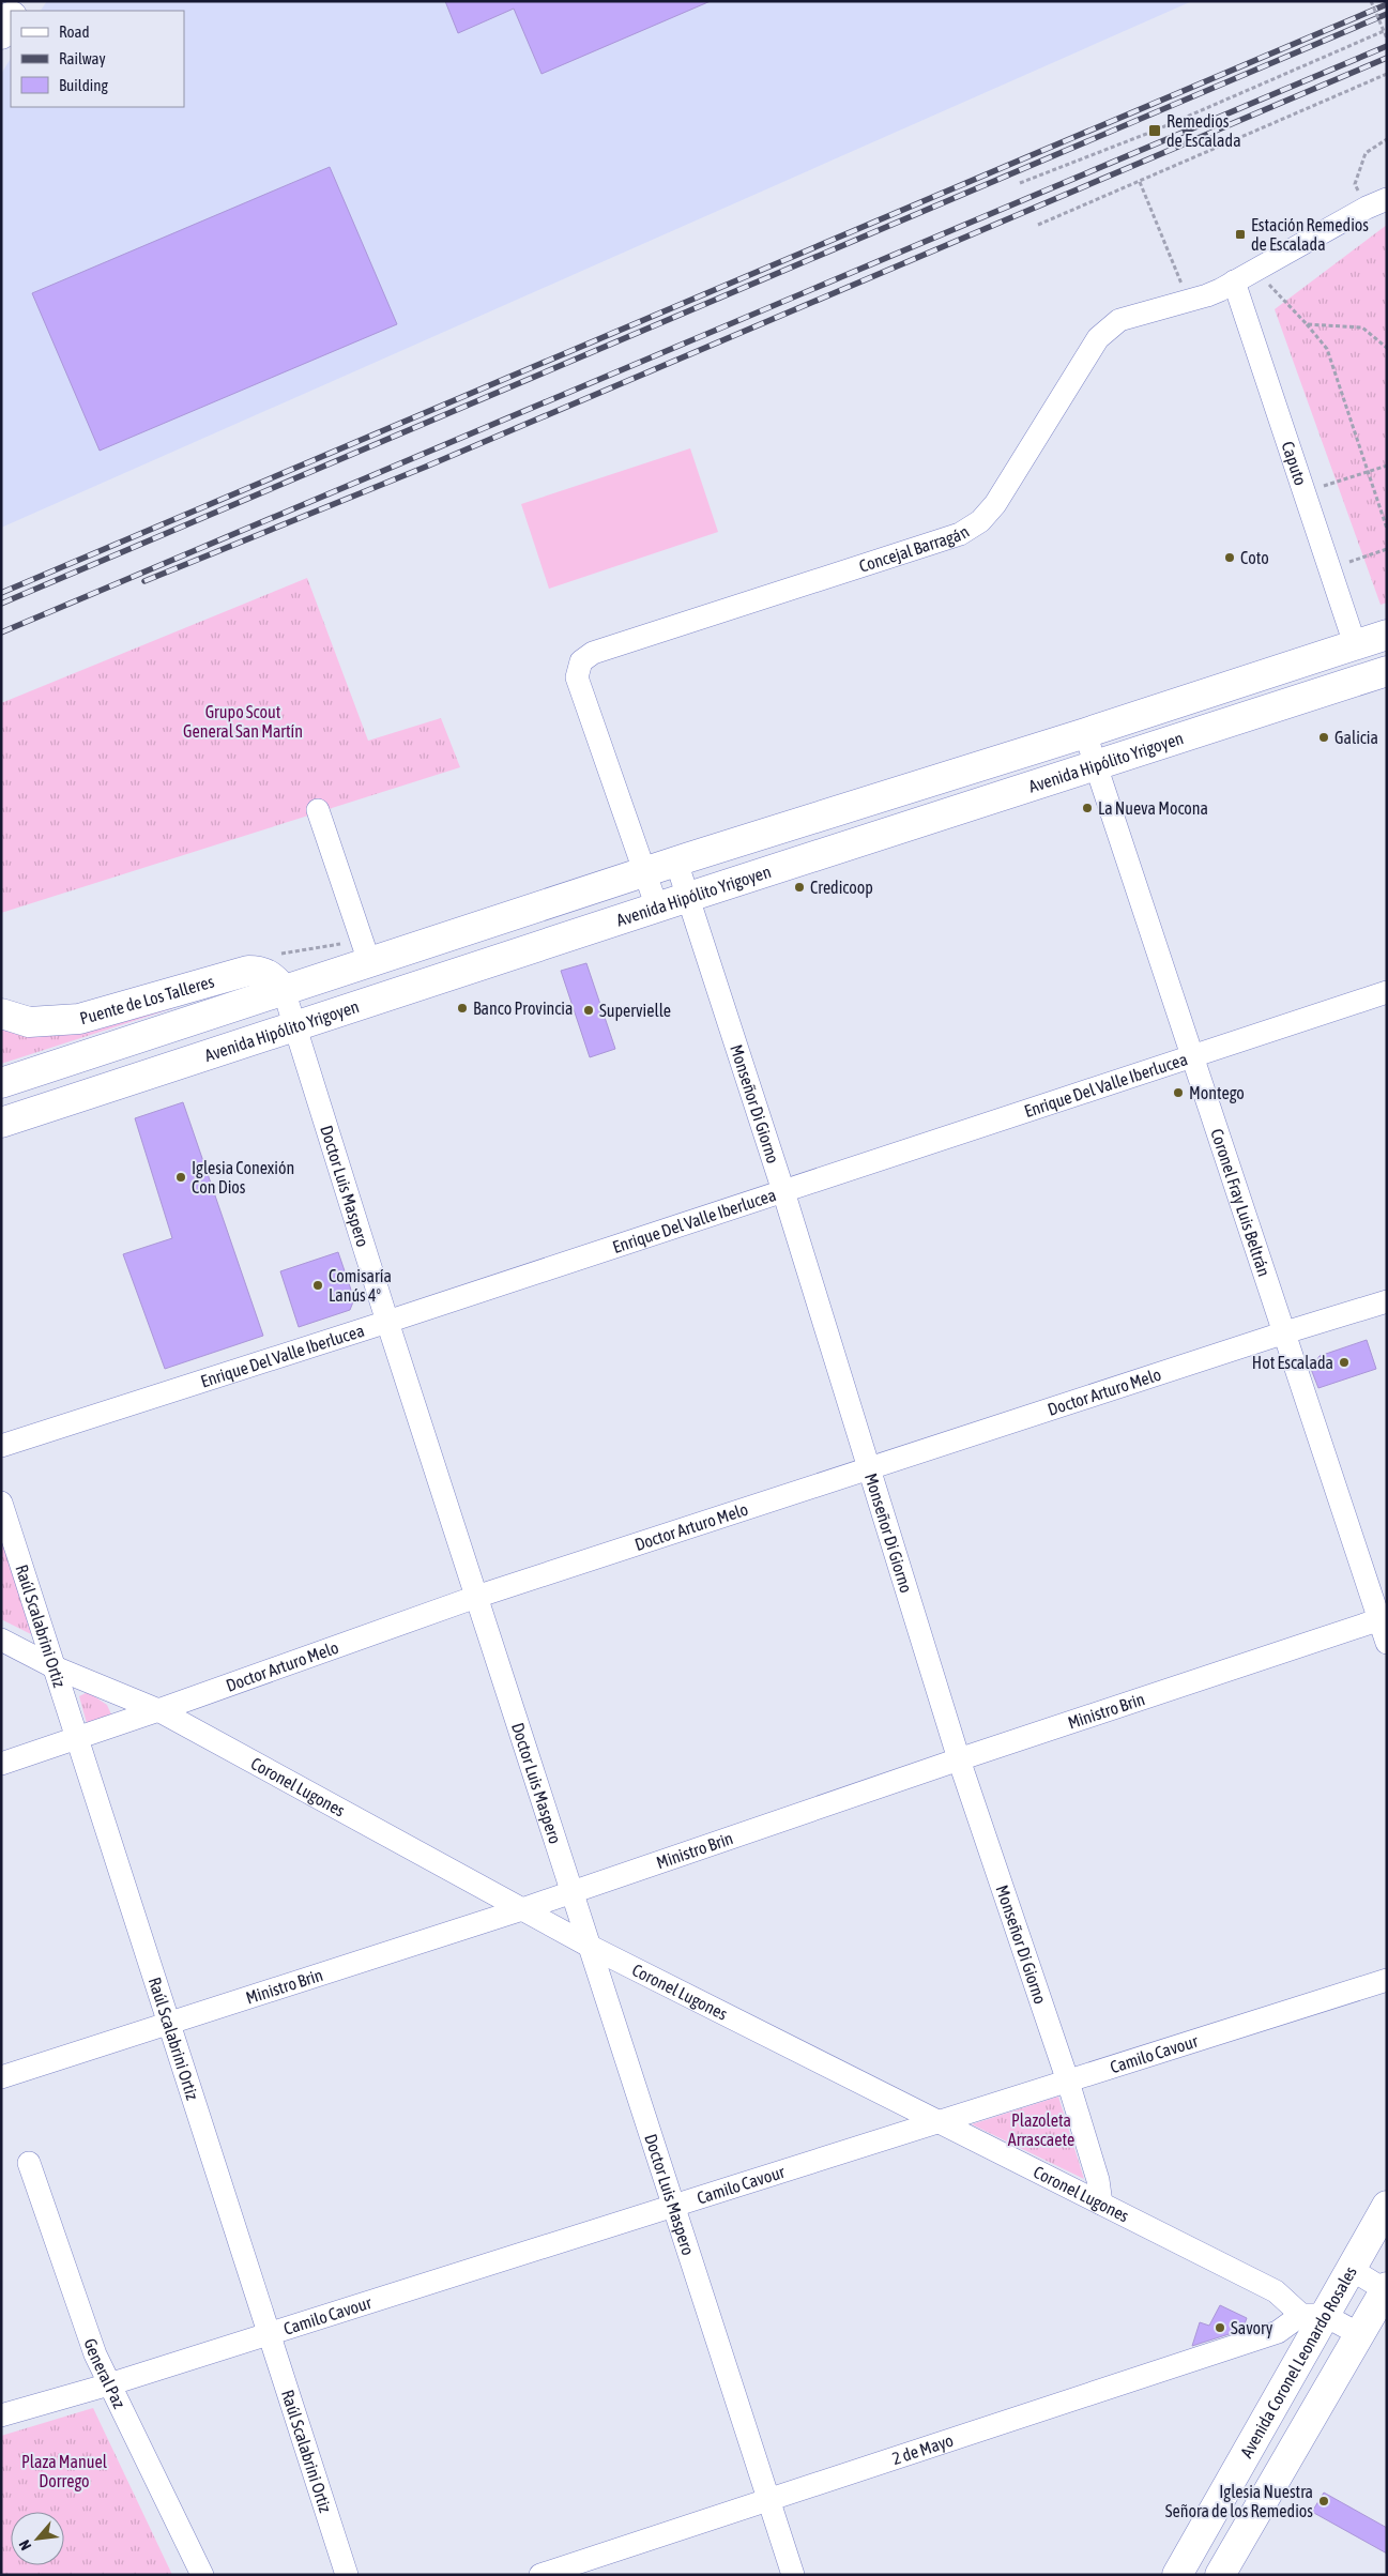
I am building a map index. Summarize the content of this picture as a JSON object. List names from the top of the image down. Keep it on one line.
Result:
{"streets":{"main road":["Avenida Hipólito Yrigoyen","Puente de Los Talleres","Avenida Coronel Leonardo Rosales"],"street":["Caputo","Concejal Barragán","Enrique Del Valle Iberlucea","Monseñor Di Giorno","Doctor Luis Maspero","Coronel Fray Luis Beltrán","Doctor Arturo Melo","Raúl Scalabrini Ortiz","Ministro Brin","Coronel Lugones","Camilo Cavour","General Paz","2 de Mayo"]},"crossings":[["Caputo","Concejal Barragán"],["Caputo","Avenida Hipólito Yrigoyen"],["Concejal Barragán","Avenida Hipólito Yrigoyen"],["Avenida Hipólito Yrigoyen","Puente de Los Talleres"],["Avenida Hipólito Yrigoyen","Monseñor Di Giorno"],["Avenida Hipólito Yrigoyen","Doctor Luis Maspero"],["Avenida Hipólito Yrigoyen","Coronel Fray Luis Beltrán"],["Puente de Los Talleres","Doctor Luis Maspero"],["Enrique Del Valle Iberlucea","Monseñor Di Giorno"],["Enrique Del Valle Iberlucea","Doctor Luis Maspero"],["Enrique Del Valle Iberlucea","Coronel Fray Luis Beltrán"],["Monseñor Di Giorno","Doctor Arturo Melo"],["Monseñor Di Giorno","Ministro Brin"],["Monseñor Di Giorno","Coronel Lugones"],["Monseñor Di Giorno","Camilo Cavour"],["Doctor Luis Maspero","Doctor Arturo Melo"],["Doctor Luis Maspero","Ministro Brin"],["Doctor Luis Maspero","Coronel Lugones"],["Doctor Luis Maspero","Camilo Cavour"],["Doctor Luis Maspero","2 de Mayo"],["Coronel Fray Luis Beltrán","Doctor Arturo Melo"],["Coronel Fray Luis Beltrán","Ministro Brin"],["Doctor Arturo Melo","Raúl Scalabrini Ortiz"],["Doctor Arturo Melo","Coronel Lugones"],["Raúl Scalabrini Ortiz","Ministro Brin"],["Raúl Scalabrini Ortiz","Coronel Lugones"],["Raúl Scalabrini Ortiz","Camilo Cavour"],["Ministro Brin","Coronel Lugones"],["Coronel Lugones","Camilo Cavour"],["Coronel Lugones","Avenida Coronel Leonardo Rosales"],["Coronel Lugones","2 de Mayo"],["Camilo Cavour","General Paz"],["Avenida Coronel Leonardo Rosales","2 de Mayo"]],"parks":["Grupo Scout General San Martín","Plazoleta Arrascaete","Plaza Manuel Dorrego"],"places":{"transit":["Remedios de Escalada","Estación Remedios de Escalada"],"other":["Coto","Galicia","La Nueva Mocona","Credicoop","Banco Provincia","Supervielle","Montego","Iglesia Conexión Con Dios","Comisaría Lanús 4°","Hot Escalada","Savory","Iglesia Nuestra Señora de los Remedios"]},"legend":["Road","Railway","Building"],"north":"bottom left"}
